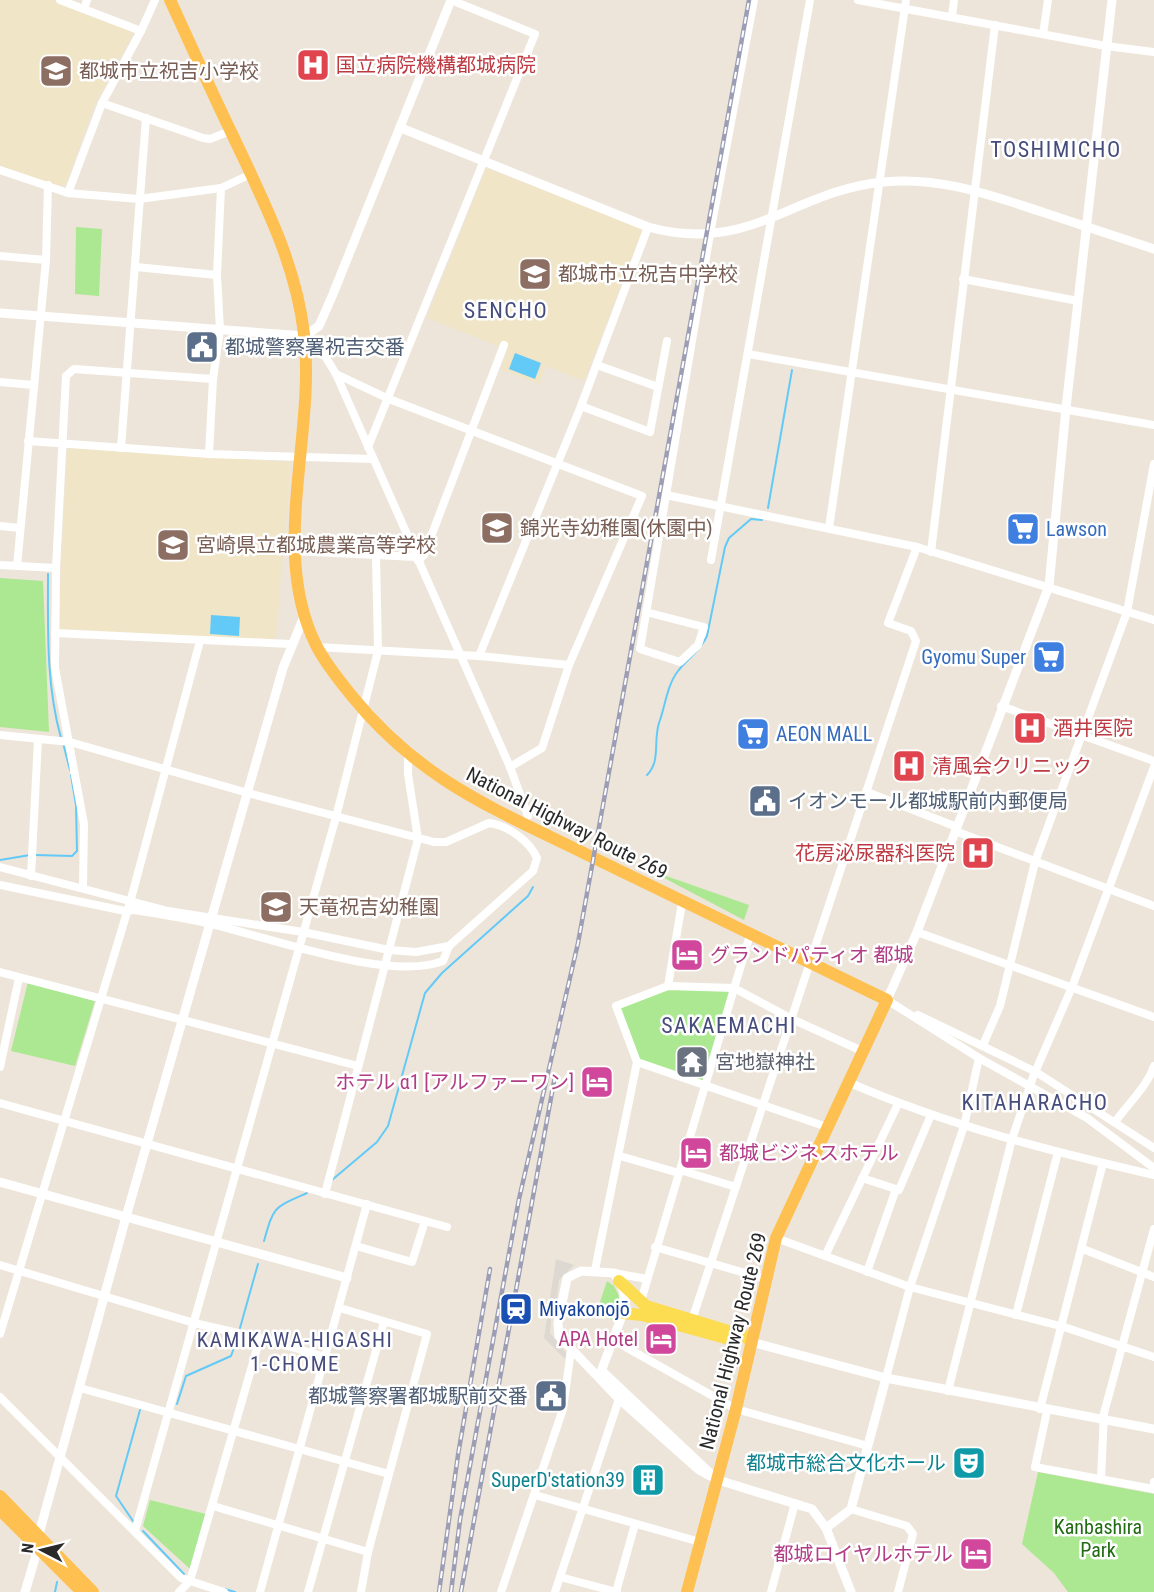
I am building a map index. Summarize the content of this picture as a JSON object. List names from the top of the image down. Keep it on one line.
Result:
{"streets":{"highway":["National Highway Route 269"]},"districts":["TOSHIMICHO","SENCHO","SAKAEMACHI","KITAHARACHO","KAMIKAWA-HIGASHI 1-CHOME"],"parks":["Kanbashira Park"],"places":{"hospital":["国立病院機構都城病院","酒井医院","清風会クリニック","花房泌尿器科医院"],"school or university":["都城市立祝吉小学校","都城市立祝吉中学校","錦光寺幼稚園(休園中)","宮崎県立都城農業高等学校","天竜祝吉幼稚園"],"public building":["都城警察署祝吉交番","イオンモール都城駅前内郵便局","都城警察署都城駅前交番"],"supermarket":["Lawson","Gyomu Super","AEON MALL"],"hotel":["グランドパティオ 都城","ホテル α1 [アルファーワン]","都城ビジネスホテル","APA Hotel","都城ロイヤルホテル"],"temple":["宮地嶽神社"],"station":["Miyakonojō"],"theatre":["都城市総合文化ホール"],"building":["SuperD'station39"]},"north":"left"}
